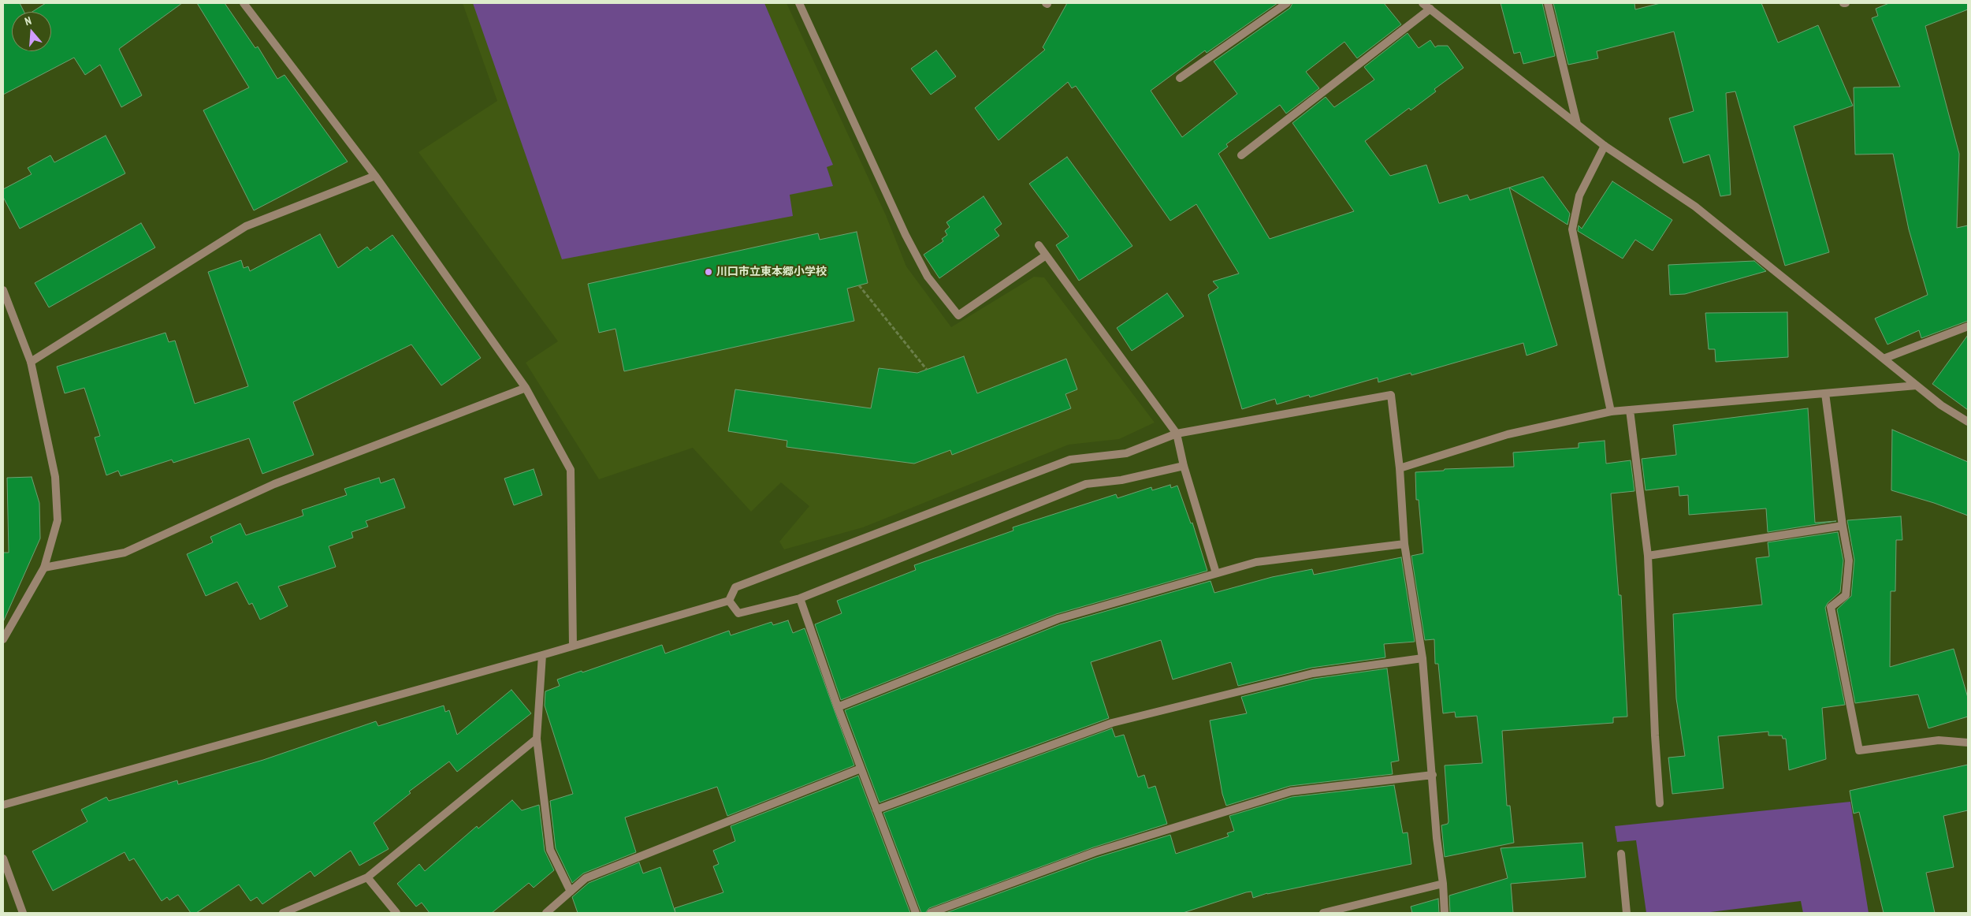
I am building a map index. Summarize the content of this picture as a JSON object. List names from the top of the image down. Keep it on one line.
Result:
{"places":["川口市立東本郷小学校"],"north":"top"}
